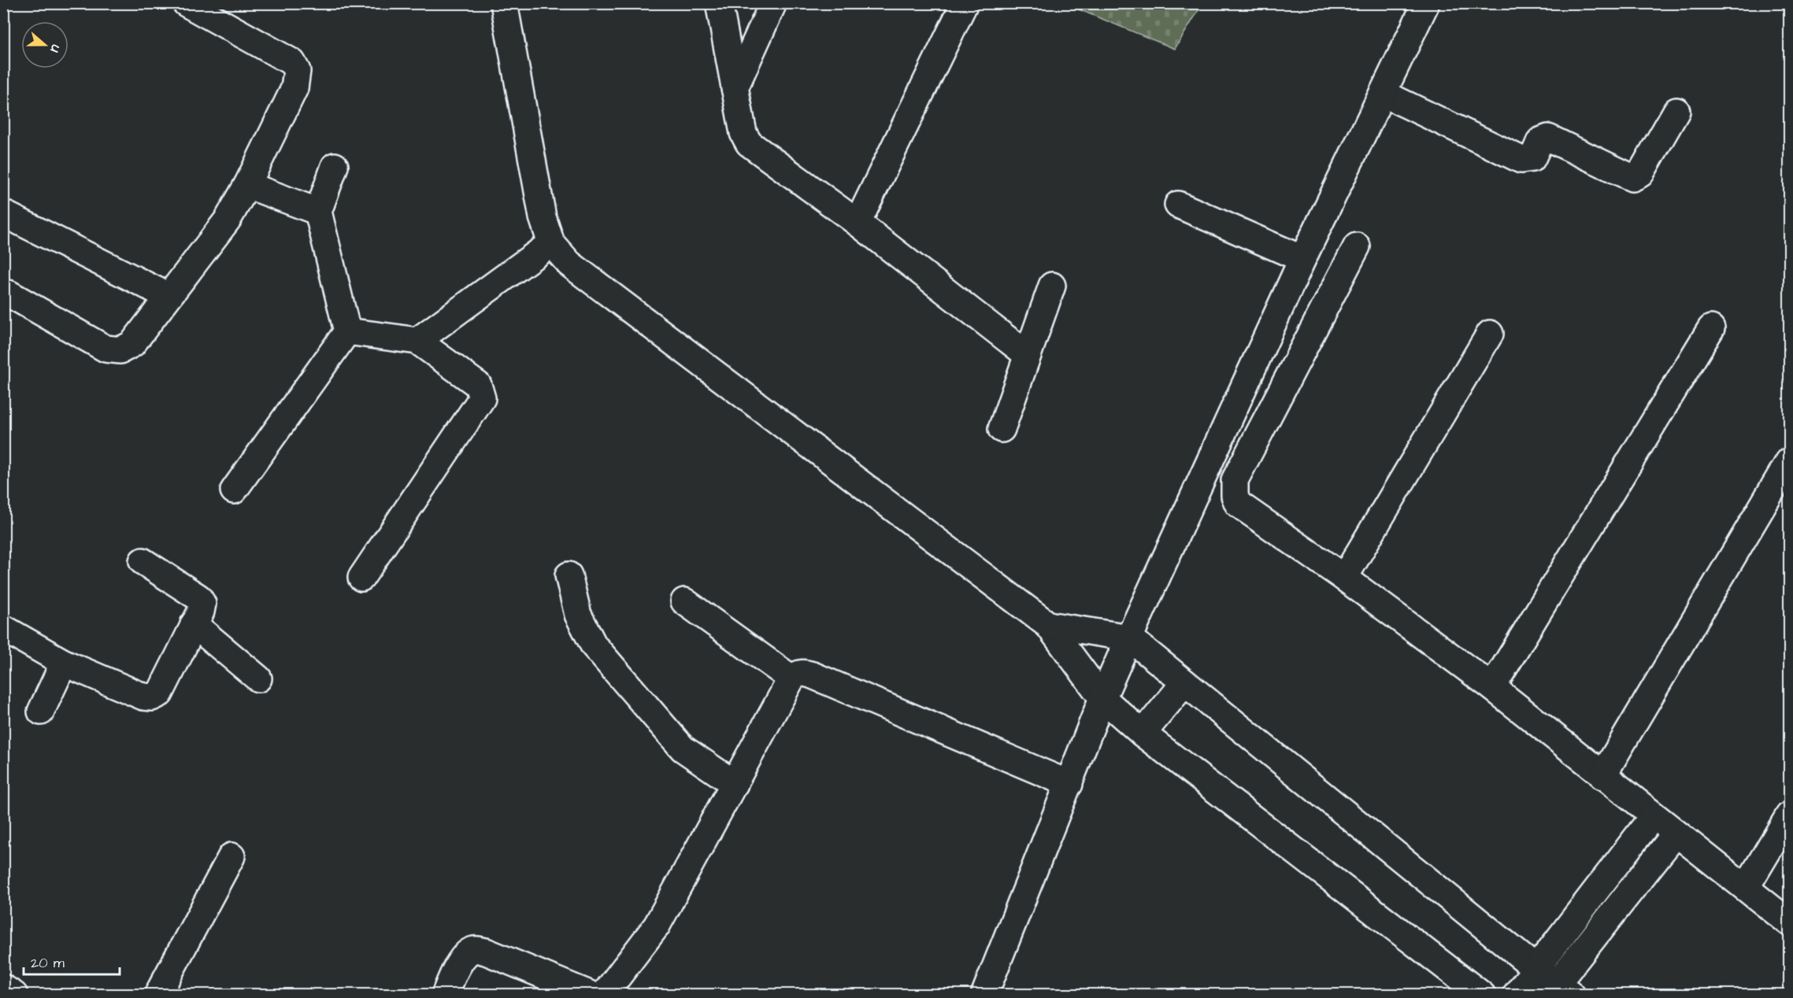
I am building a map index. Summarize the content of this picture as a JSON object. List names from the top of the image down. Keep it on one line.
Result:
{"scale_bar":"20 m","north":"right"}
